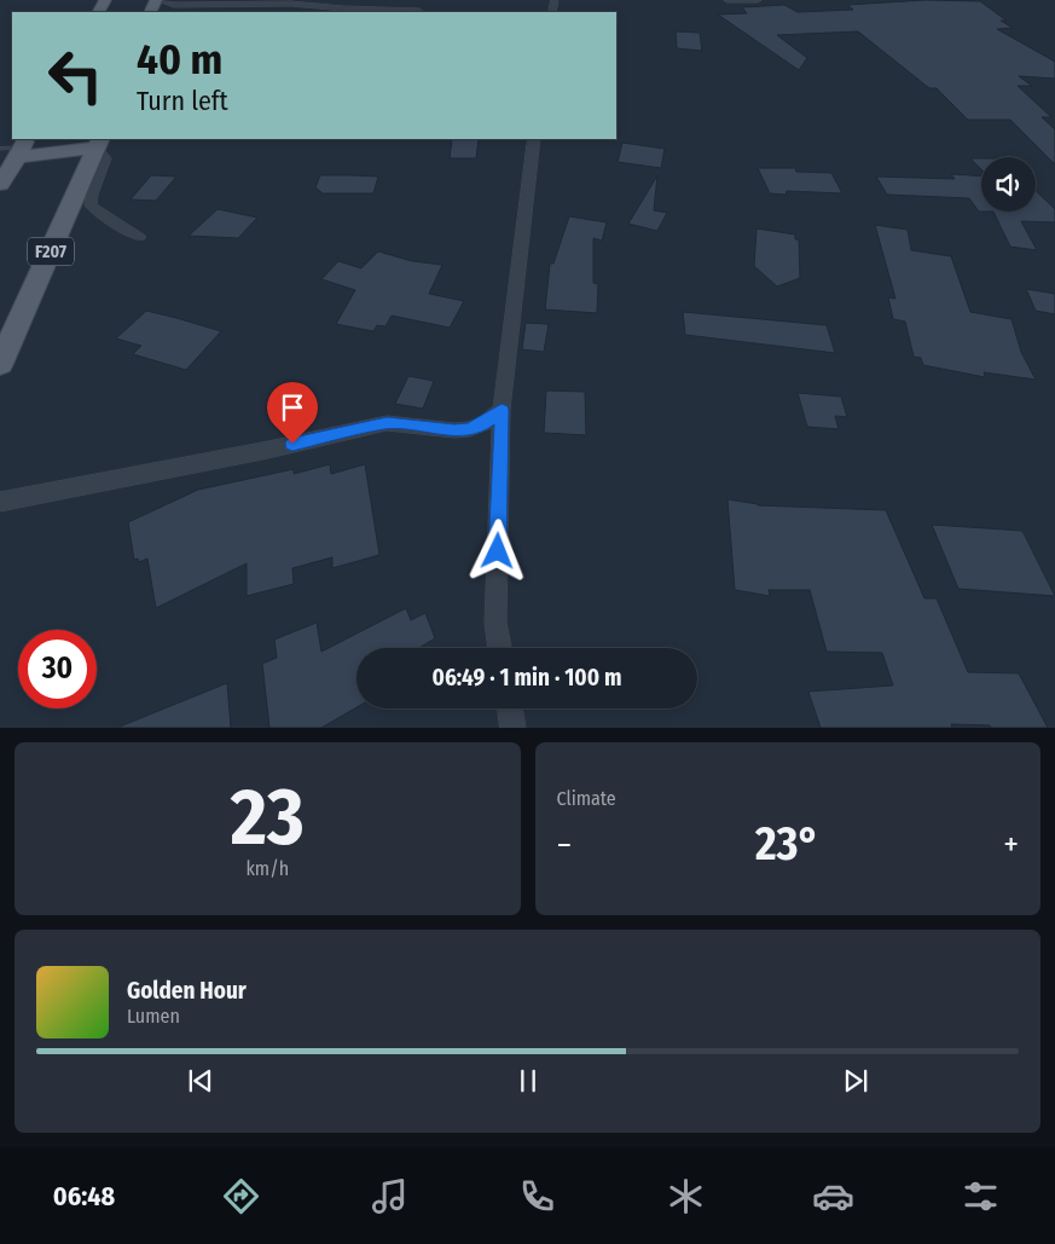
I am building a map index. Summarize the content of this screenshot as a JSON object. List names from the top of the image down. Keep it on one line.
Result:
{"streets":{"main road":["F207"]},"page":{"turn":["40 m","Turn left"],"limit":"30","trip":"06:49 · 1 min · 100 m","tile":[["23","km/h"],"Climate"],"heat":["−","23°","+"],"song":["Golden Hour","Lumen"],"tabs":"06:48"}}
